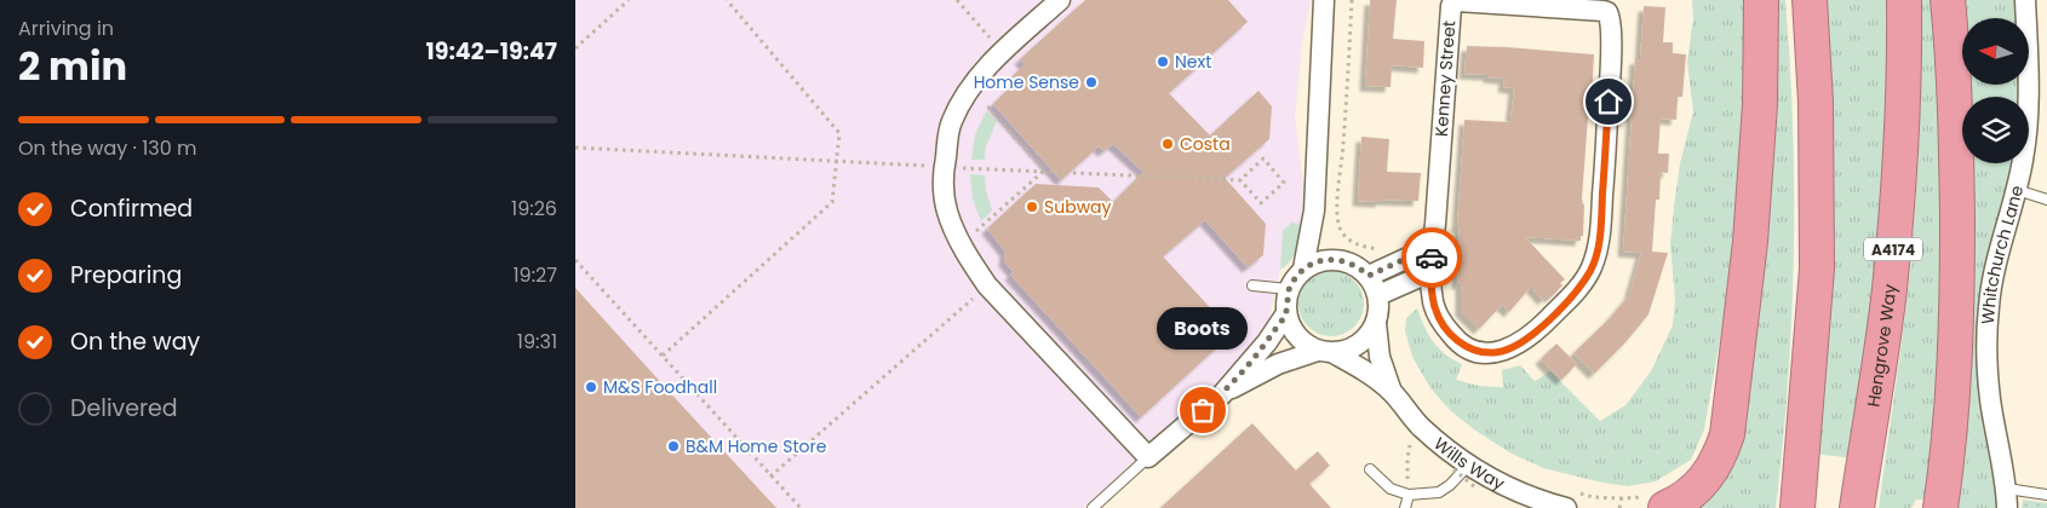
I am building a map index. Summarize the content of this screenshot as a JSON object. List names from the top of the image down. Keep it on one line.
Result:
{"streets":{"highway":["A4174","Hengrove Way"],"street":["Kenney Street","Whitchurch Lane","Wills Way"]},"places":["Next","Home Sense","Costa","Subway","M&S Foodhall","Boots","B&M Home Store"],"north":"left","page":{"heading":["2 min","Arriving in","19:42–19:47"],"bar":"On the way · 130 m","list":[["Confirmed","19:26"],["Preparing","19:27"],["On the way","19:31"],"Delivered"],"bubble":"Boots"}}
